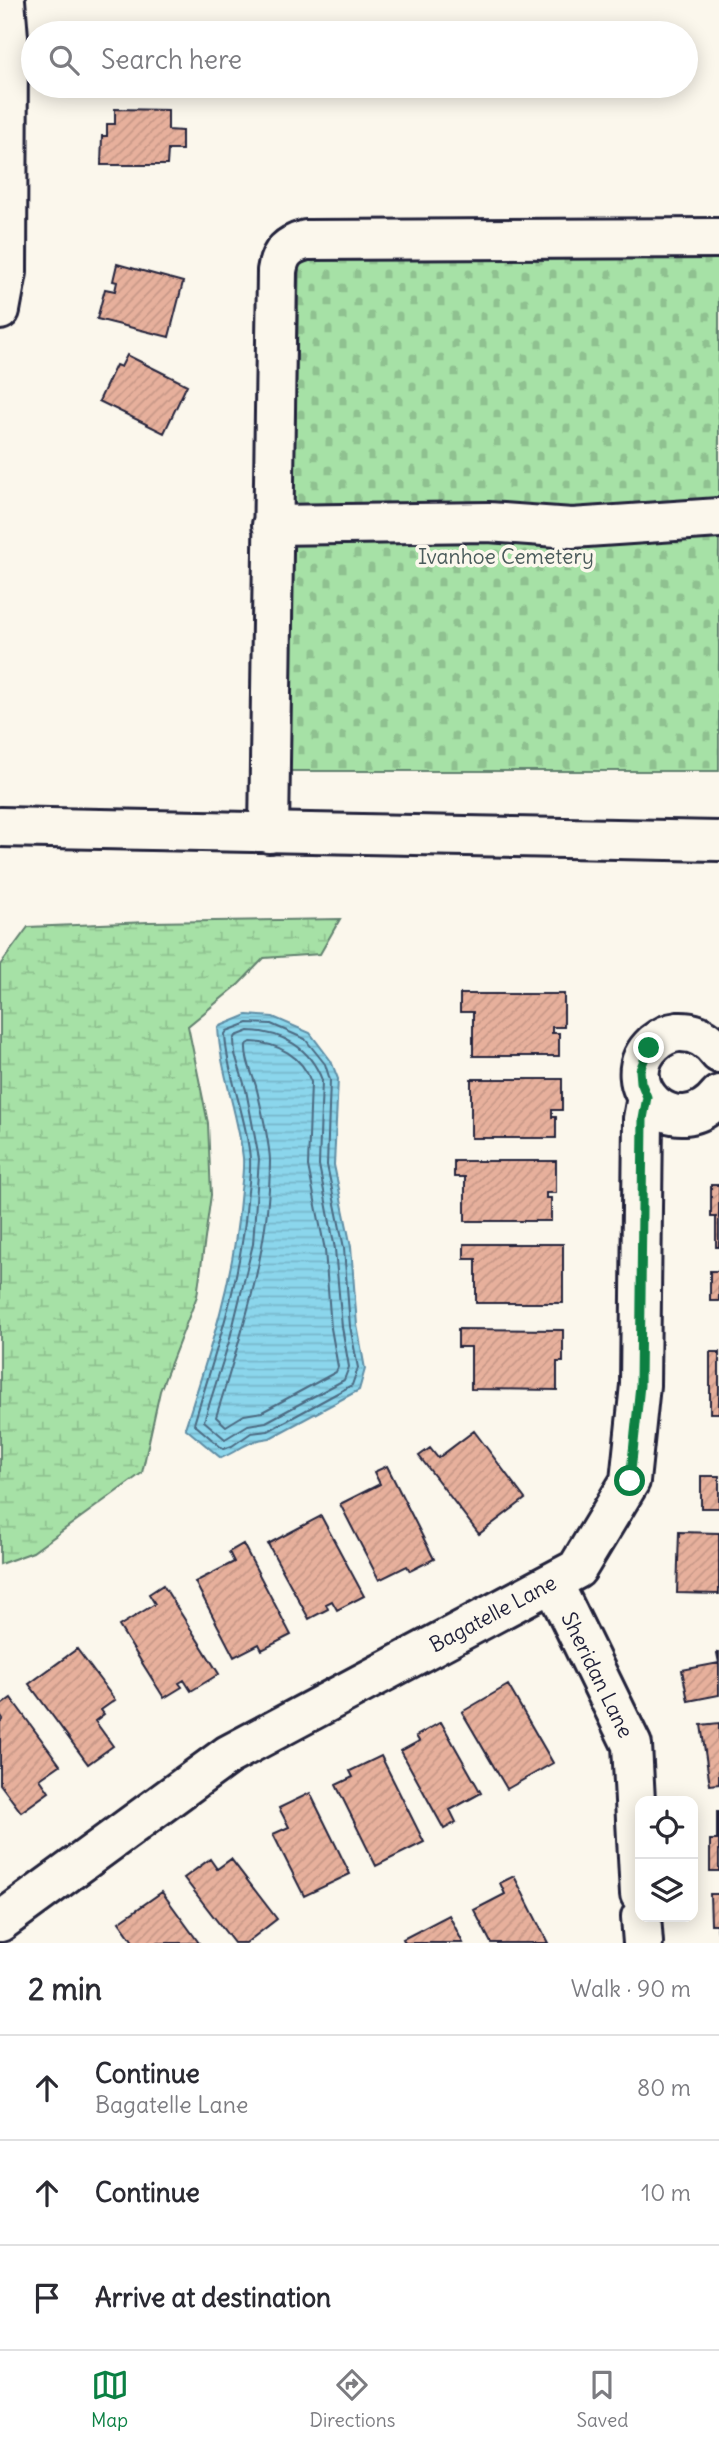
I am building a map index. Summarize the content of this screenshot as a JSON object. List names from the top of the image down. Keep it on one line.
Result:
{"streets":{"street":["Bagatelle Lane","Sheridan Lane"]},"crossings":[["Bagatelle Lane","Sheridan Lane"]],"parks":["Ivanhoe Cemetery"],"page":{"search":"Search here","heading":["2 min","Walk · 90 m"],"list":[["Continue","Bagatelle Lane","80 m"],["Continue","10 m"],"Arrive at destination"],"nav":["Map","Directions","Saved"]}}
